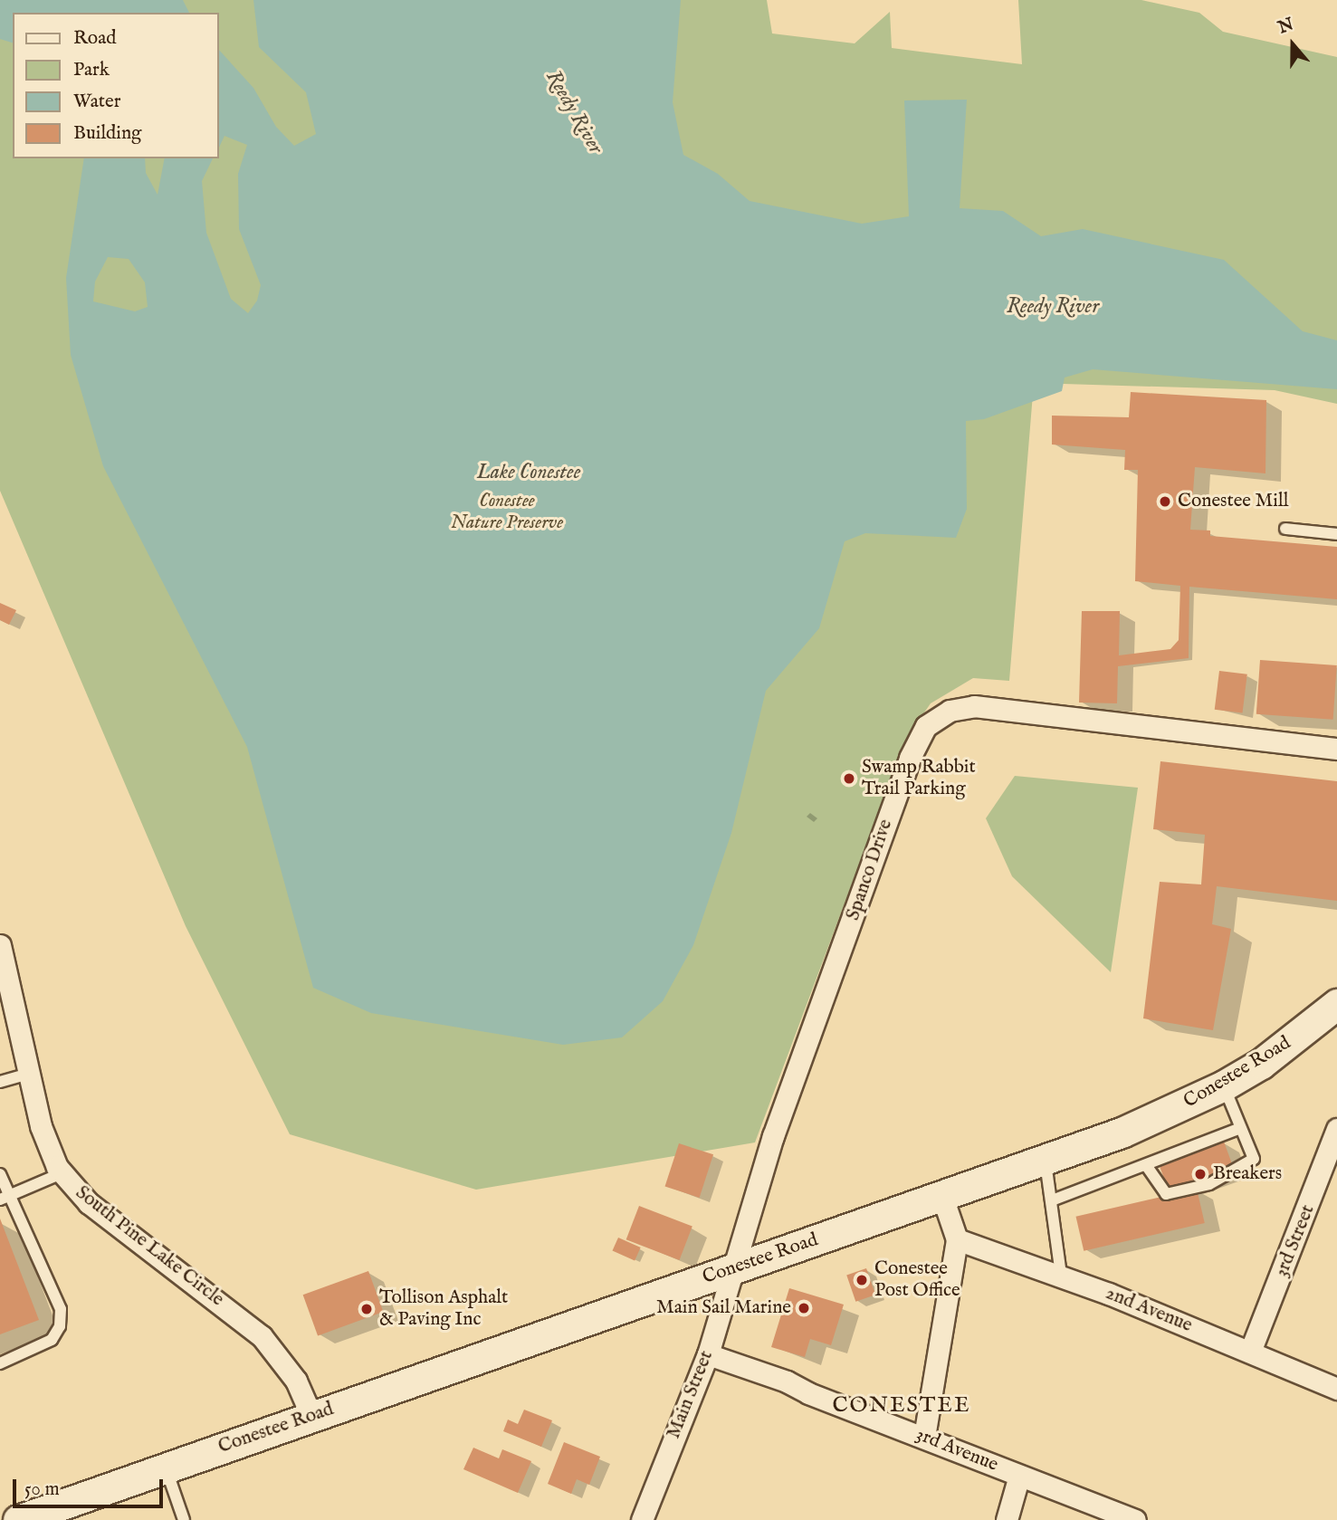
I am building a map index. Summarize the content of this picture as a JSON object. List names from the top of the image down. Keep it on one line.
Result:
{"streets":{"main road":["Conestee Road"],"street":["Spanco Drive","3rd Street","South Pine Lake Circle","2nd Avenue","Main Street","3rd Avenue"]},"crossings":[["Spanco Drive","Conestee Road"],["Spanco Drive","Main Street"],["Conestee Road","South Pine Lake Circle"],["Conestee Road","Main Street"],["3rd Street","2nd Avenue"],["Main Street","3rd Avenue"]],"districts":["CONESTEE"],"water":["Reedy River","Lake Conestee"],"parks":["Conestee Nature Preserve"],"places":["Conestee Mill","Swamp Rabbit Trail Parking","Breakers","Conestee Post Office","Main Sail Marine","Tollison Asphalt & Paving Inc"],"legend":["Road","Park","Water","Building"],"scale_bar":"50 m","north":"top"}
